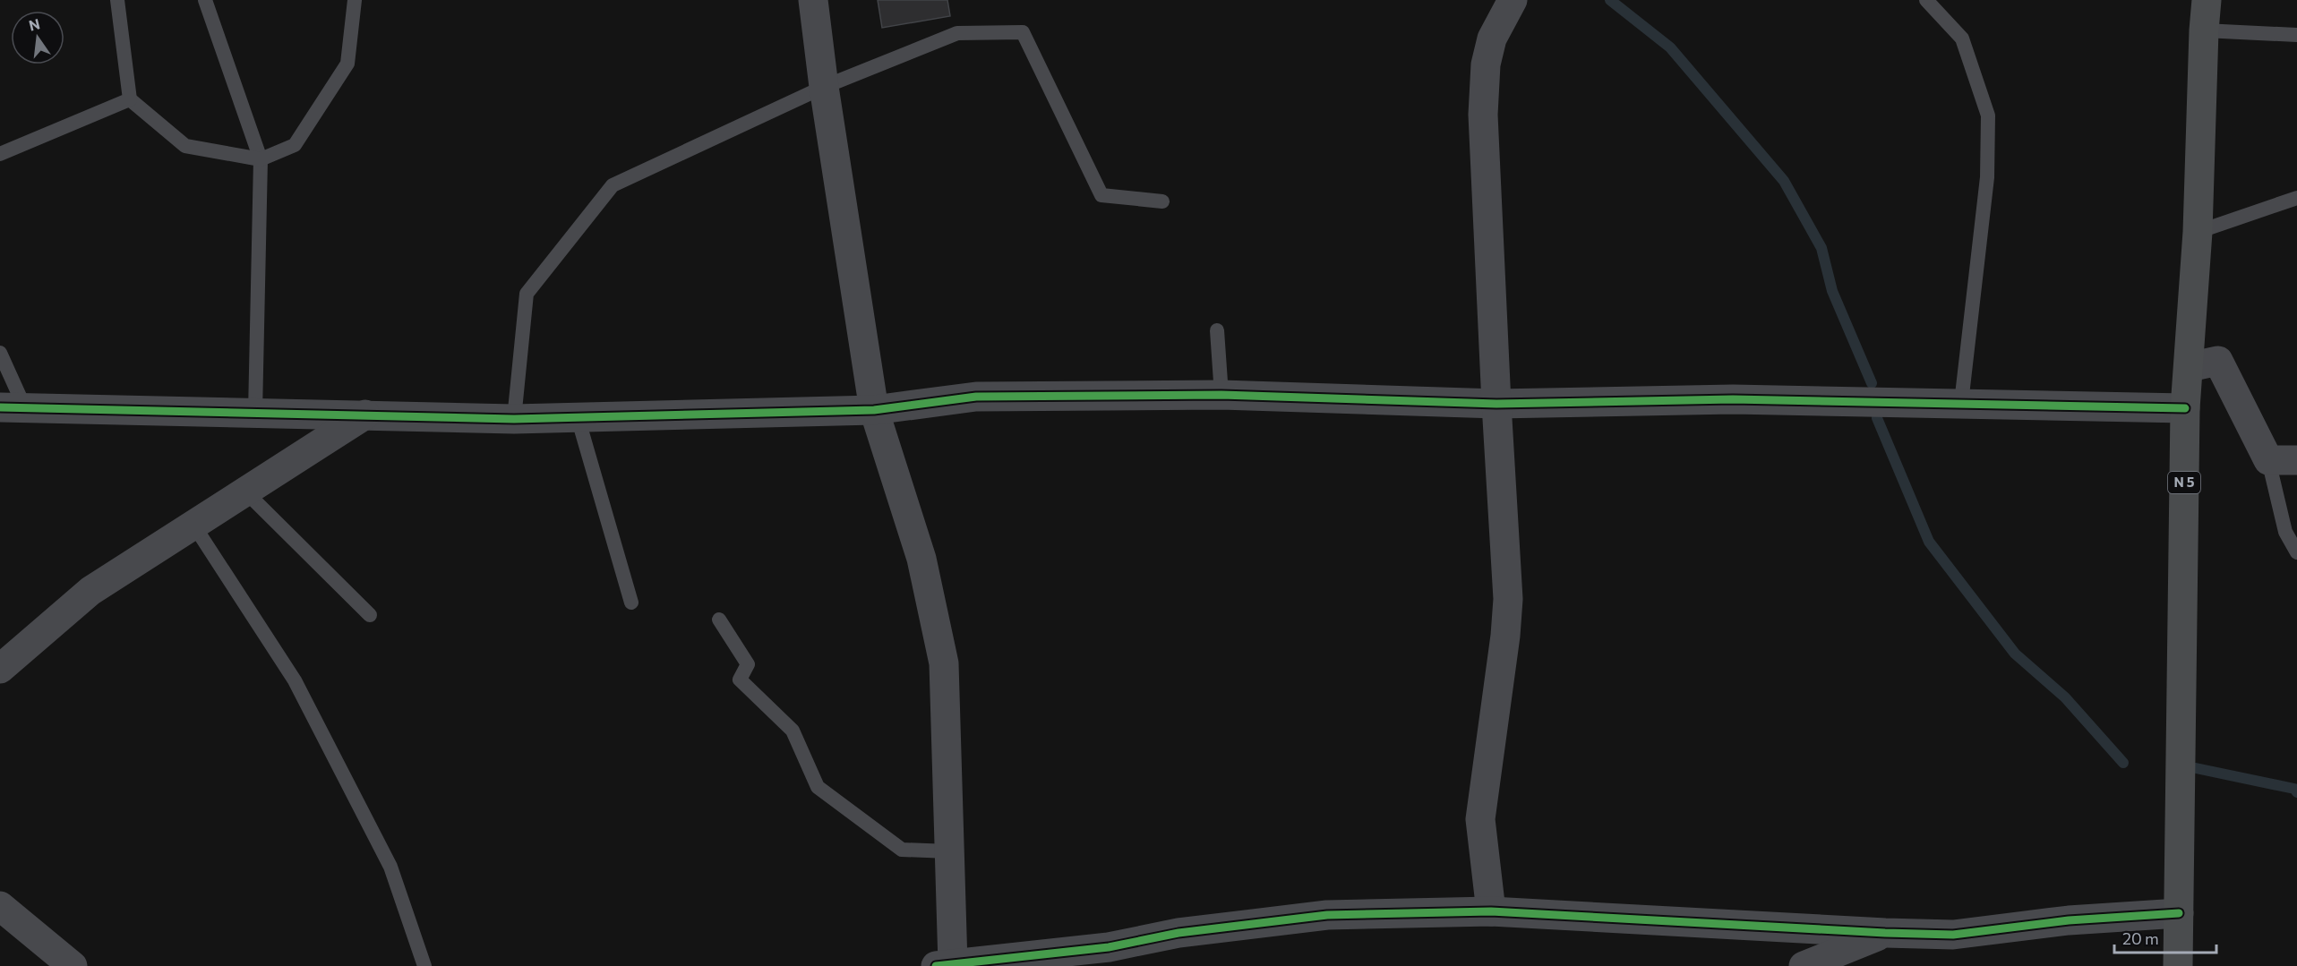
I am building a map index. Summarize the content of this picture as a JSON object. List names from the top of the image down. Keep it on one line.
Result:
{"streets":{"highway":["N 5"]},"scale_bar":"20 m","north":"top"}
